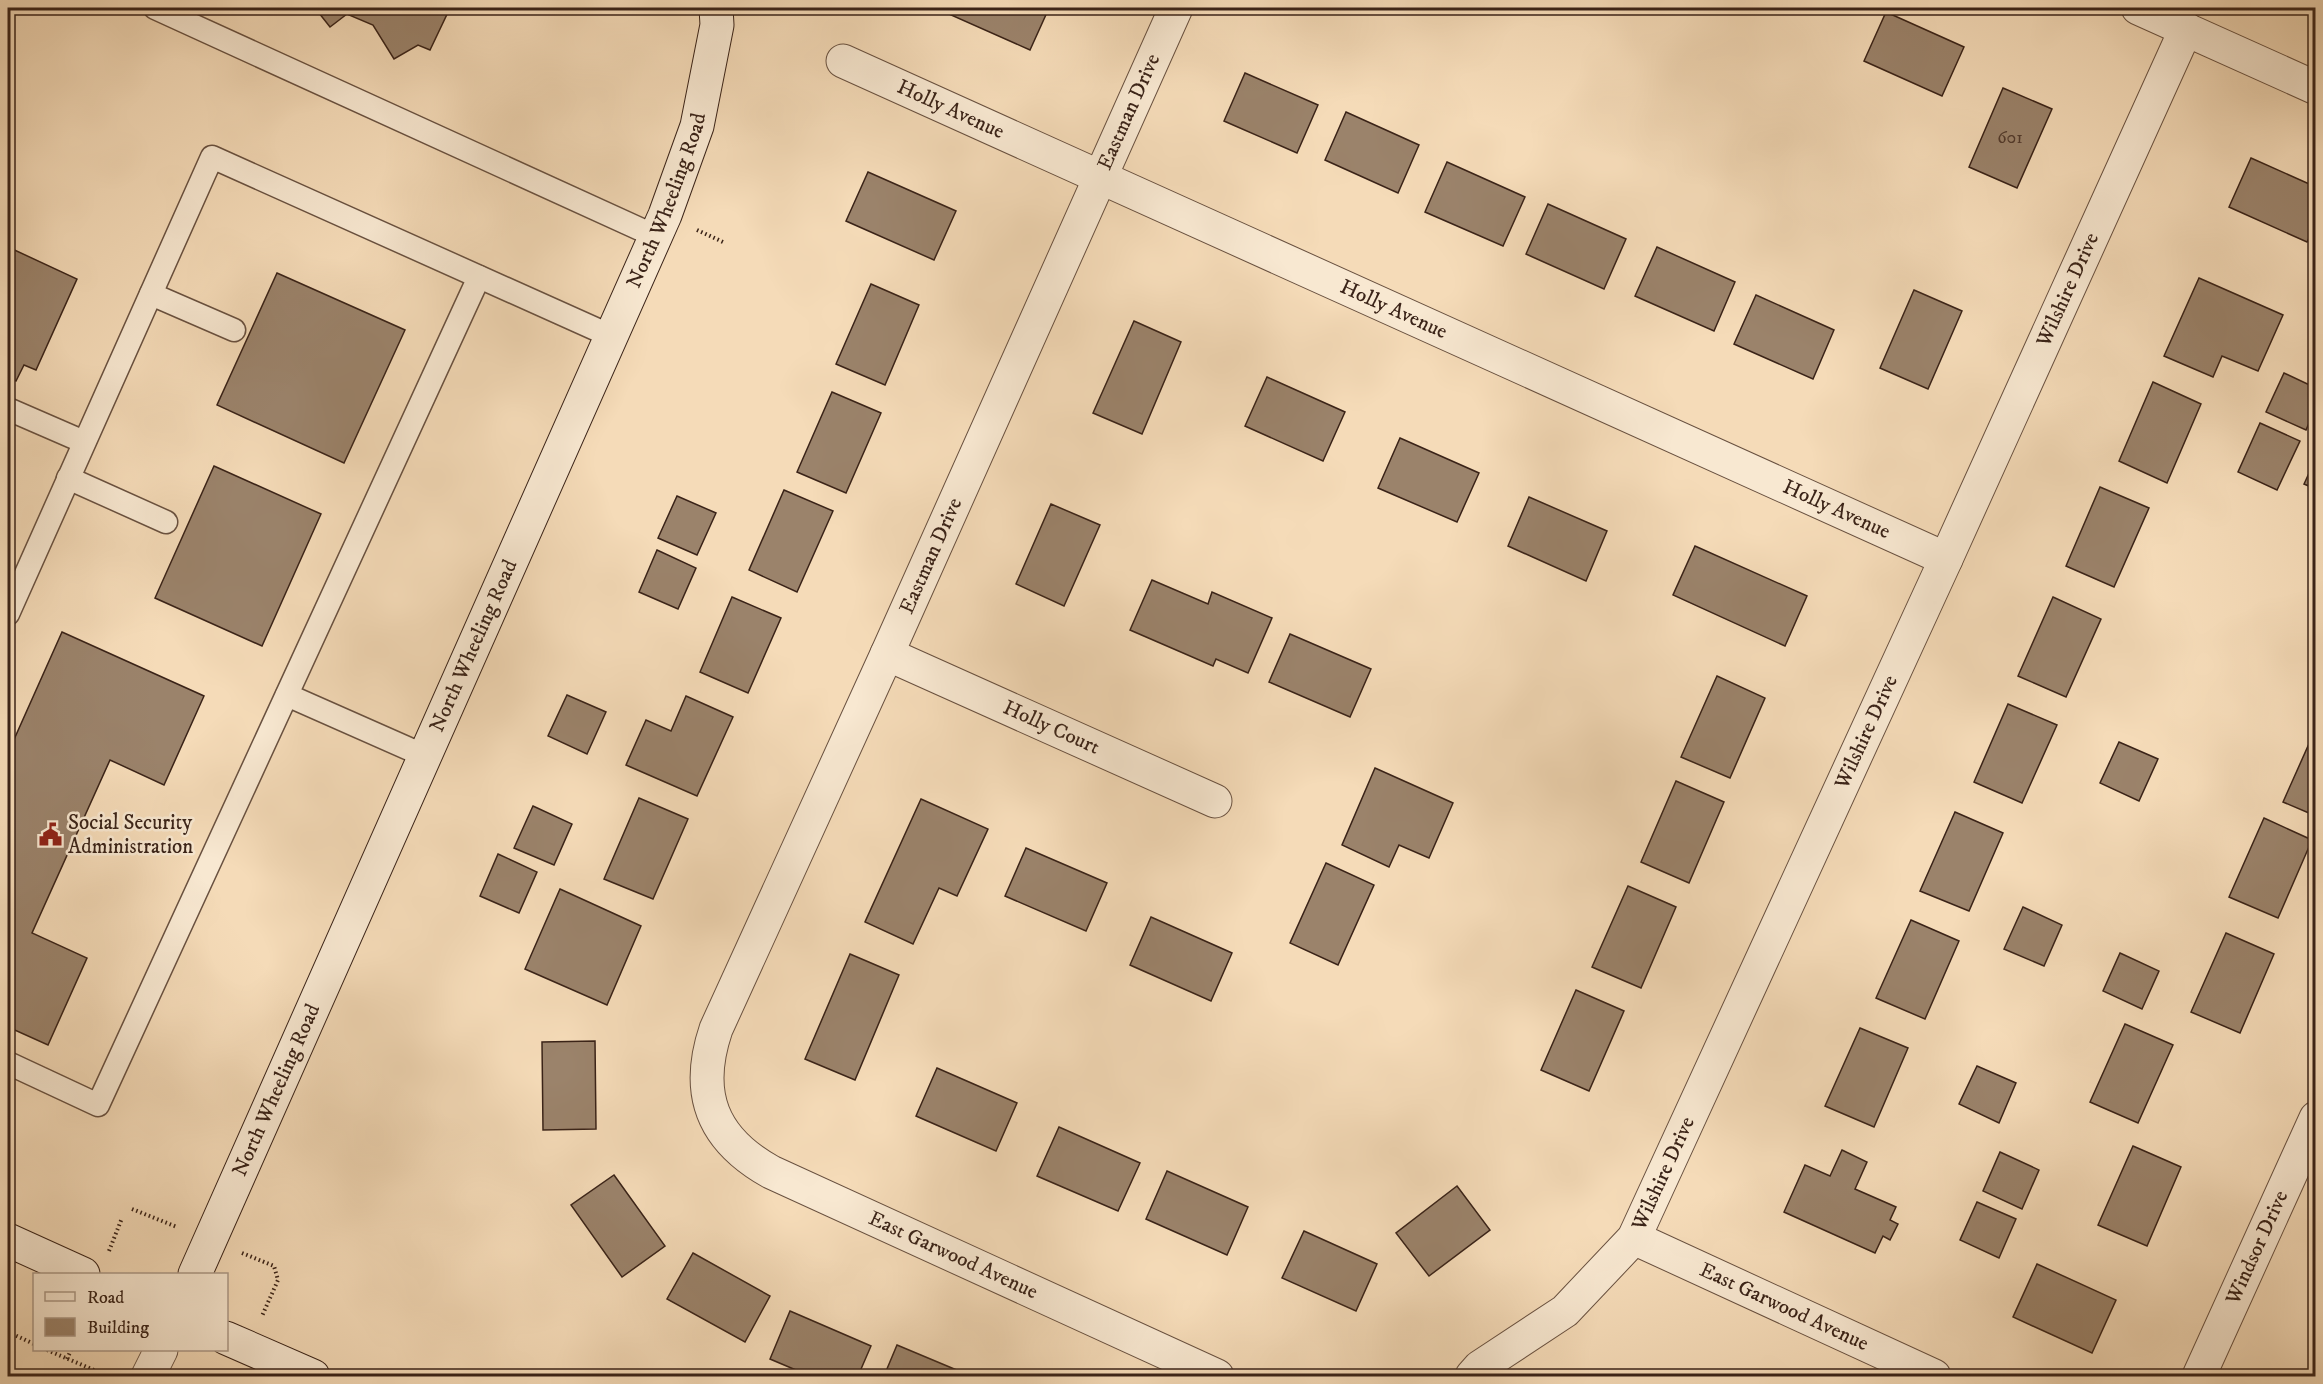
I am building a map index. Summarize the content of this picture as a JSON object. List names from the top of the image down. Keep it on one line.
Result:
{"streets":{"street":["Holly Avenue","Eastman Drive","North Wheeling Road","Wilshire Drive","Holly Court","Windsor Drive","East Garwood Avenue"]},"crossings":[["Holly Avenue","Eastman Drive"],["Holly Avenue","Wilshire Drive"],["Eastman Drive","Holly Court"],["Eastman Drive","East Garwood Avenue"],["Wilshire Drive","East Garwood Avenue"]],"places":{"public building":["Social Security Administration"]},"house_numbers":["601"],"legend":["Road","Building"]}
